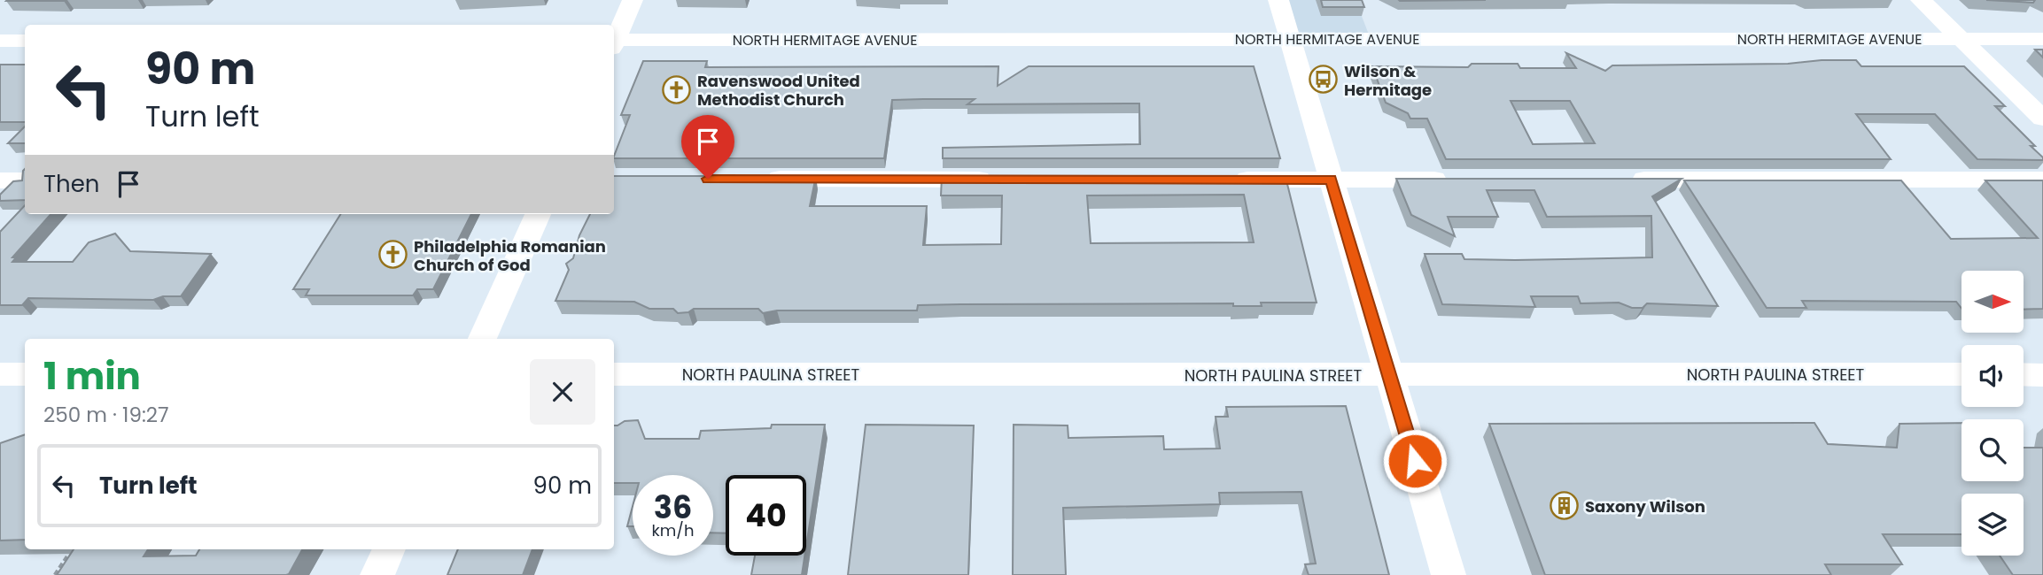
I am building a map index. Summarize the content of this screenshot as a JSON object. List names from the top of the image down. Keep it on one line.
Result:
{"streets":{"street":["NORTH HERMITAGE AVENUE","NORTH PAULINA STREET"]},"places":{"bus stop":["Wilson & Hermitage"],"church":["Ravenswood United Methodist Church","Philadelphia Romanian Church of God"],"building":["Saxony Wilson"]},"north":"right","page":{"turn":["90 m","Turn left"],"then":"Then","heading":["1 min","250 m · 19:27"],"list":[{"name":"Turn left","value":"90 m"}],"speed":"36 km/h","limit":"40"}}
